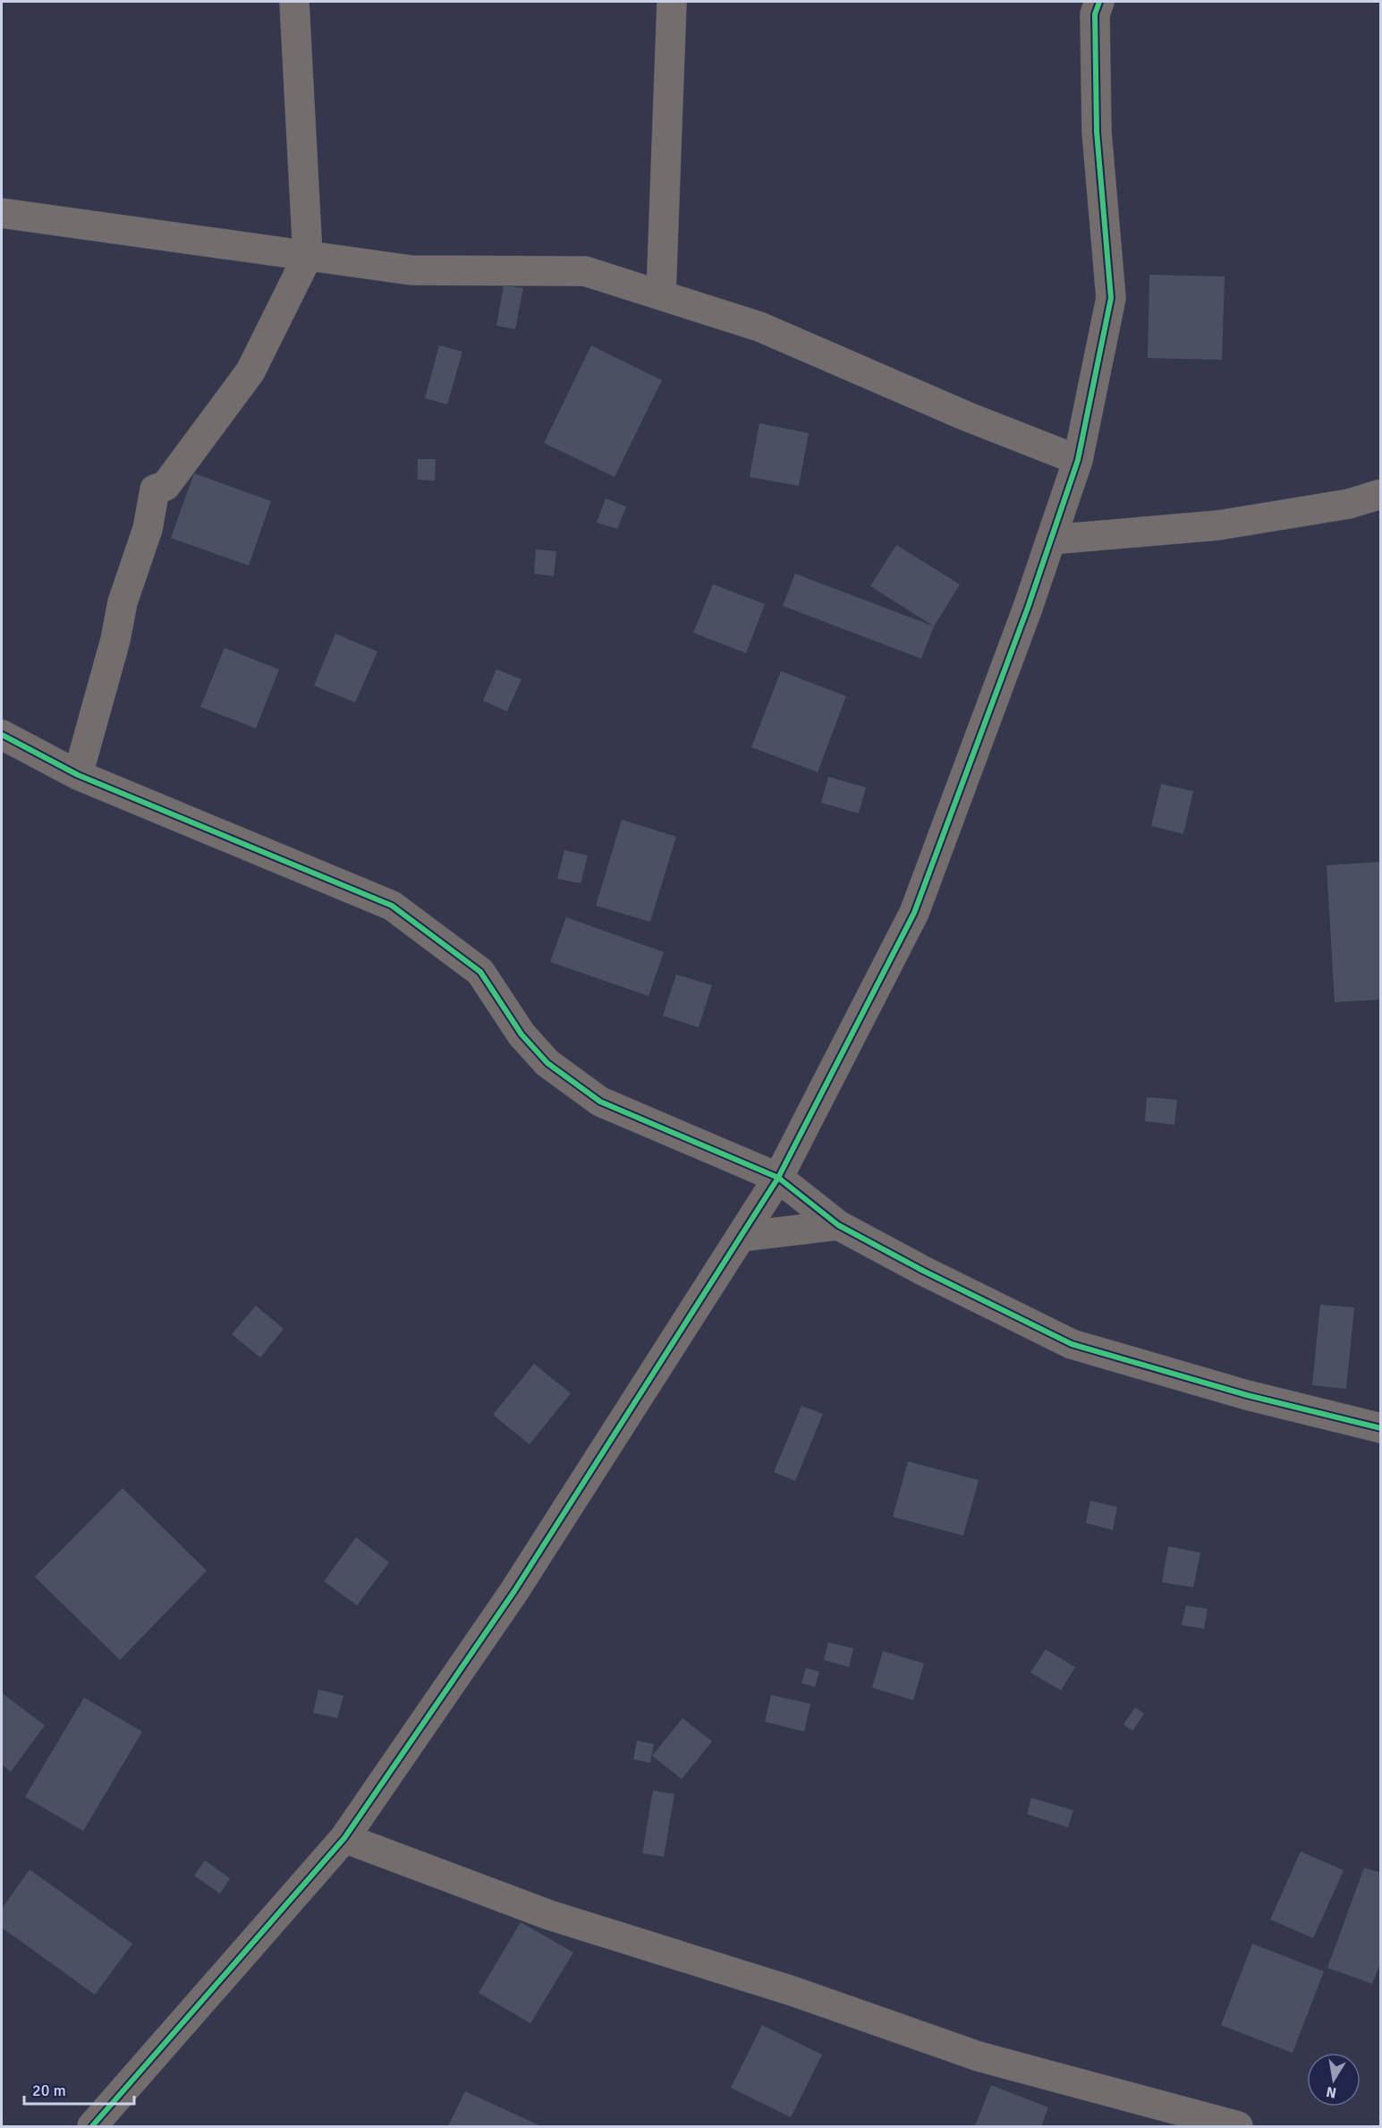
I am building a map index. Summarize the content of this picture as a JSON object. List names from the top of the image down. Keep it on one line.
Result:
{"scale_bar":"20 m","north":"bottom"}
